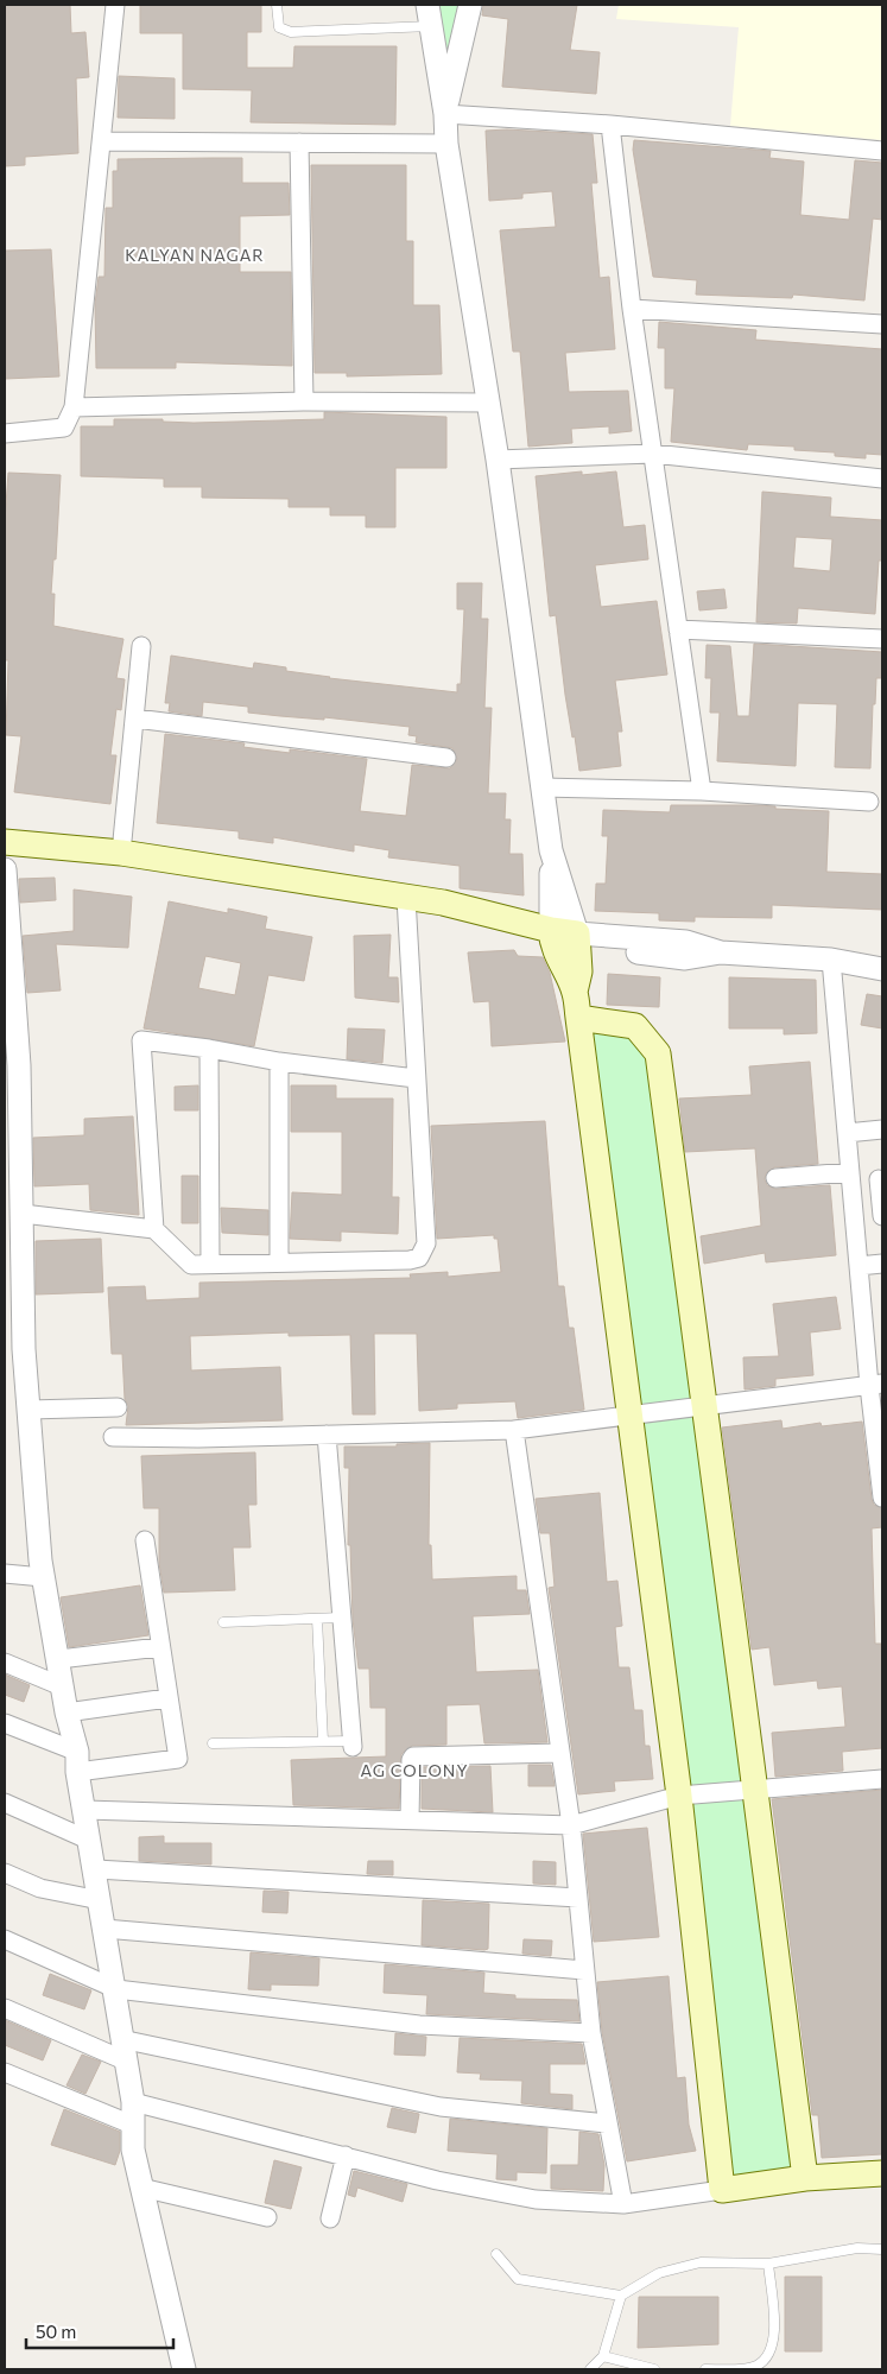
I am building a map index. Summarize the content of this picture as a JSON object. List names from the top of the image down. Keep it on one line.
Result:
{"districts":["KALYAN NAGAR","AG COLONY"],"scale_bar":"50 m"}
